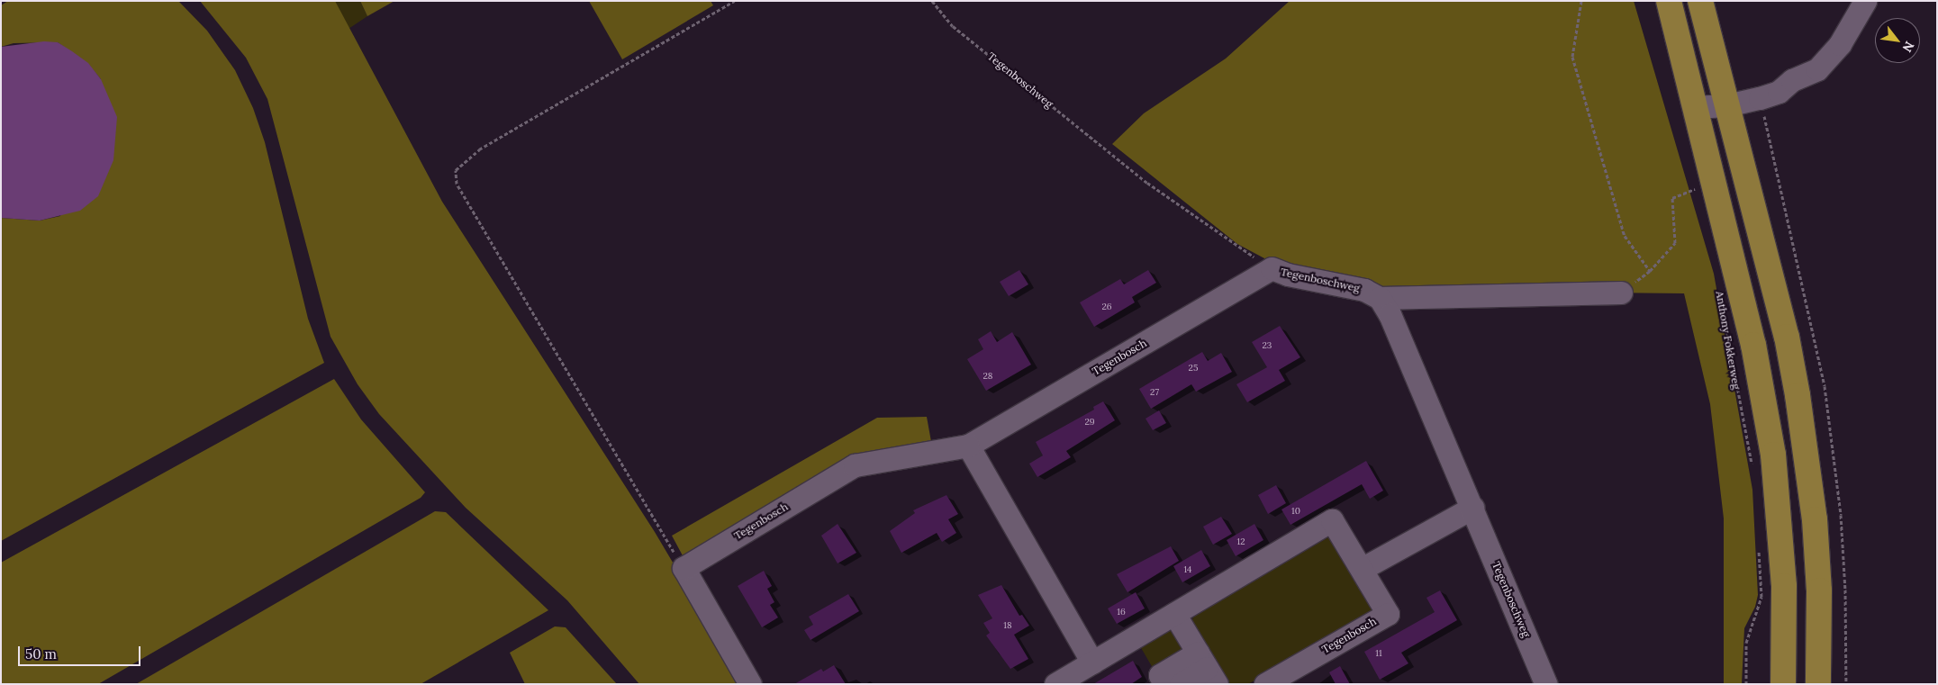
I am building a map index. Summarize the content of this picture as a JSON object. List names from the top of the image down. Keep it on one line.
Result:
{"streets":{"main road":["Anthony Fokkerweg"],"street":["Tegenboschweg","Tegenbosch"]},"crossings":[["Tegenboschweg","Tegenbosch"]],"house_numbers":["26","23","25","28","27","29","10","12","14","16","18","11"],"scale_bar":"50 m","north":"bottom right"}
